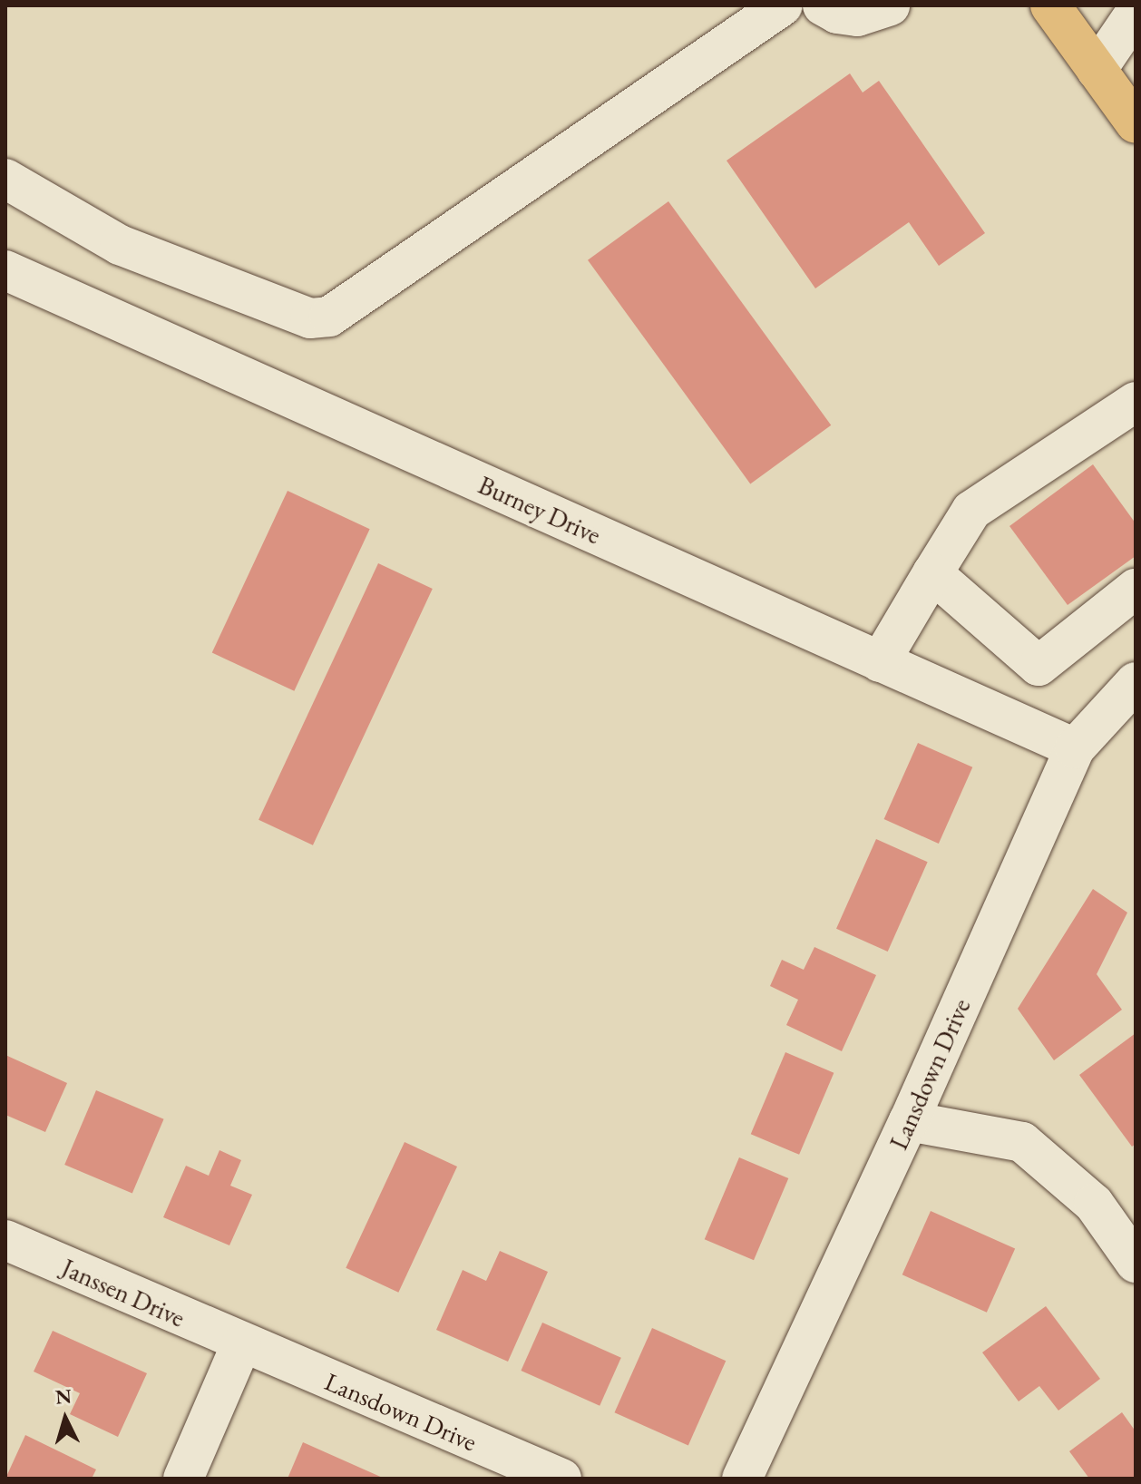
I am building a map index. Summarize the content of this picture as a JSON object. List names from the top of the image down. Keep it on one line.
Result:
{"streets":{"street":["Burney Drive","Lansdown Drive","Janssen Drive"]},"crossings":[["Burney Drive","Lansdown Drive"],["Lansdown Drive","Janssen Drive"]],"north":"top"}
